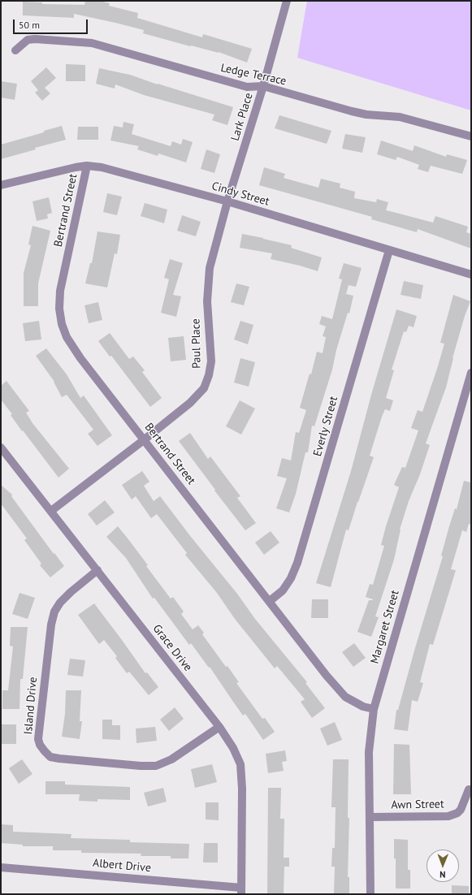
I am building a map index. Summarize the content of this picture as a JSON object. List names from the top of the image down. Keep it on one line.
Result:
{"streets":{"street":["Ledge Terrace","Lark Place","Cindy Street","Bertrand Street","Paul Place","Everly Street","Margaret Street","Grace Drive","Island Drive","Awn Street","Albert Drive"]},"crossings":[["Ledge Terrace","Lark Place"],["Lark Place","Cindy Street"],["Lark Place","Paul Place"],["Cindy Street","Bertrand Street"],["Cindy Street","Paul Place"],["Cindy Street","Everly Street"],["Bertrand Street","Paul Place"],["Bertrand Street","Everly Street"],["Bertrand Street","Margaret Street"],["Paul Place","Grace Drive"],["Margaret Street","Awn Street"],["Grace Drive","Island Drive"],["Grace Drive","Albert Drive"]],"scale_bar":"50 m","north":"bottom"}
